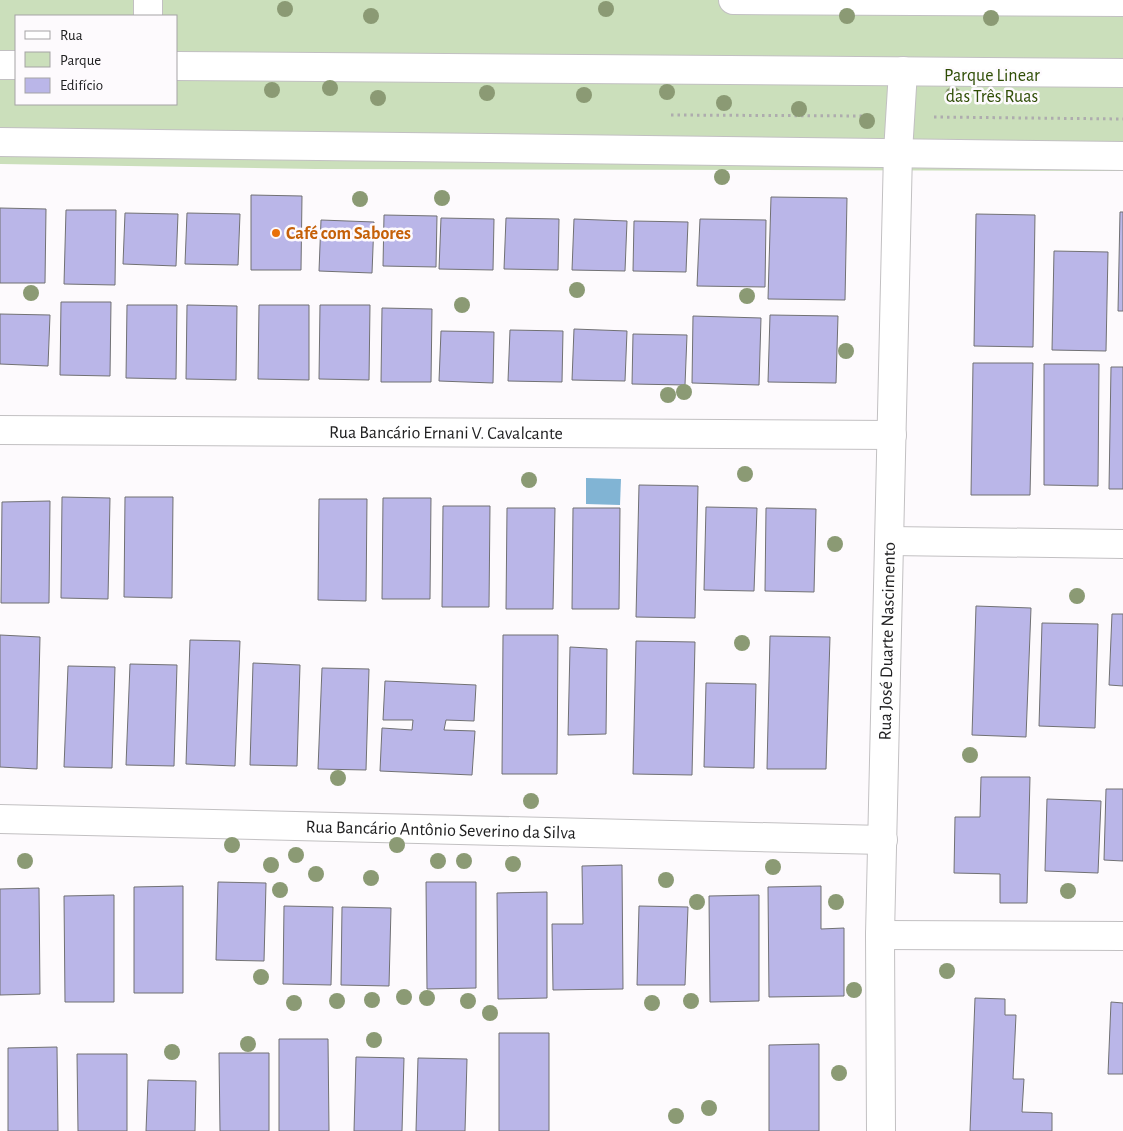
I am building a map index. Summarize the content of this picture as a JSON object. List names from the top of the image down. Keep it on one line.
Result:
{"streets":{"street":["Rua Bancário Ernani V. Cavalcante","Rua José Duarte Nascimento","Rua Bancário Antônio Severino da Silva"]},"crossings":[["Rua Bancário Ernani V. Cavalcante","Rua José Duarte Nascimento"],["Rua José Duarte Nascimento","Rua Bancário Antônio Severino da Silva"]],"parks":["Parque Linear das Três Ruas"],"places":["Café com Sabores"],"legend":["Rua","Parque","Edifício"]}
